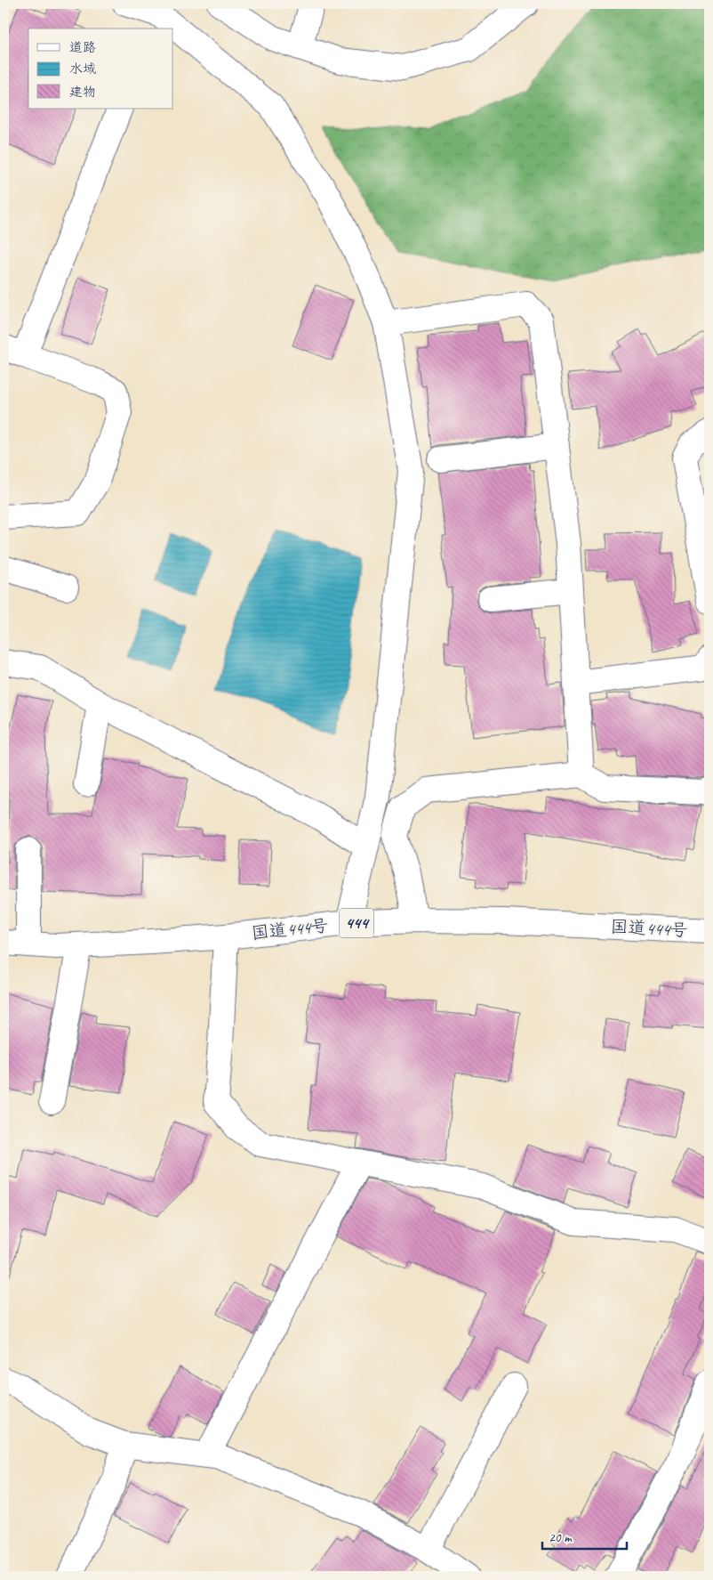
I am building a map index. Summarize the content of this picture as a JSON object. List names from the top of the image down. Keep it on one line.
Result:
{"streets":{"main road":["444","国道444号"]},"legend":["道路","水域","建物"],"scale_bar":"20 m"}
